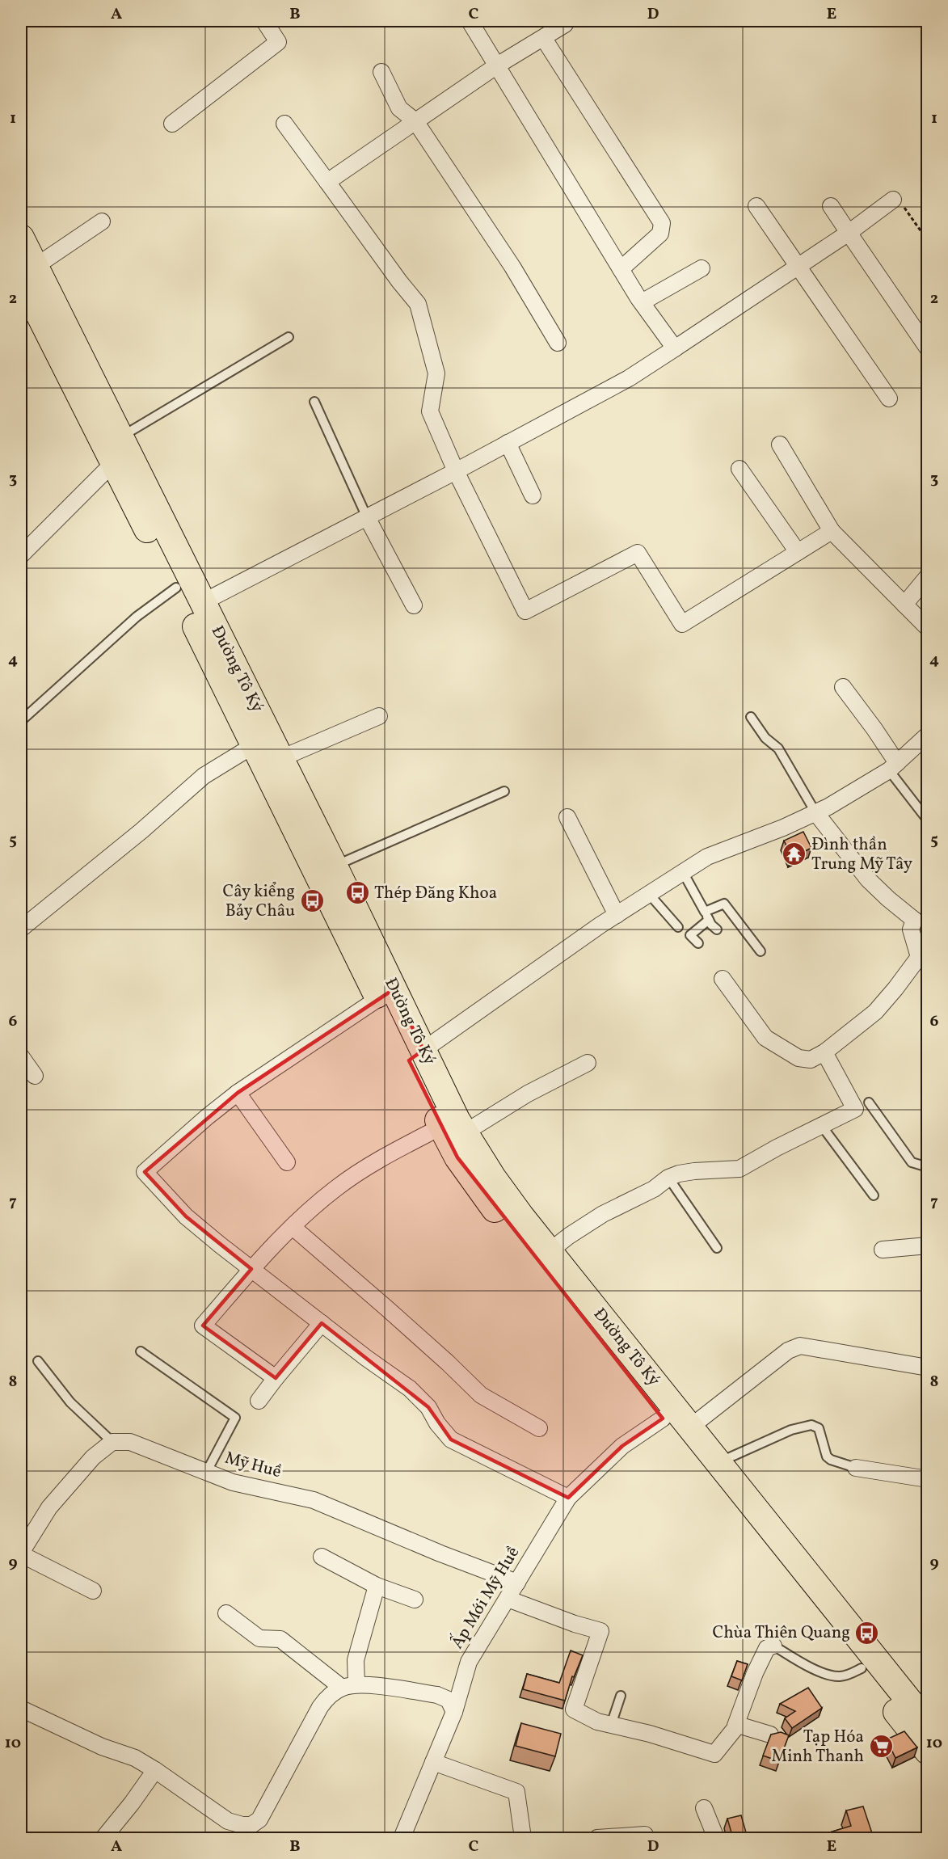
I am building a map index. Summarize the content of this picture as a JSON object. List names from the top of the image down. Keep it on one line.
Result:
{"streets":{"main road":["Đường Tô Ký"],"street":["Mỹ Huề","Ấp Mới Mỹ Huề"]},"crossings":[["Đường Tô Ký","Ấp Mới Mỹ Huề"],["Mỹ Huề","Ấp Mới Mỹ Huề"]],"places":{"temple":["Đình thần Trung Mỹ Tây"],"bus stop":["Thép Đăng Khoa","Cây kiểng Bảy Châu","Chùa Thiên Quang"],"supermarket":["Tạp Hóa Minh Thanh"]},"grid":{"columns":["A","B","C","D","E"],"rows":["1","2","3","4","5","6","7","8","9","10"]}}
